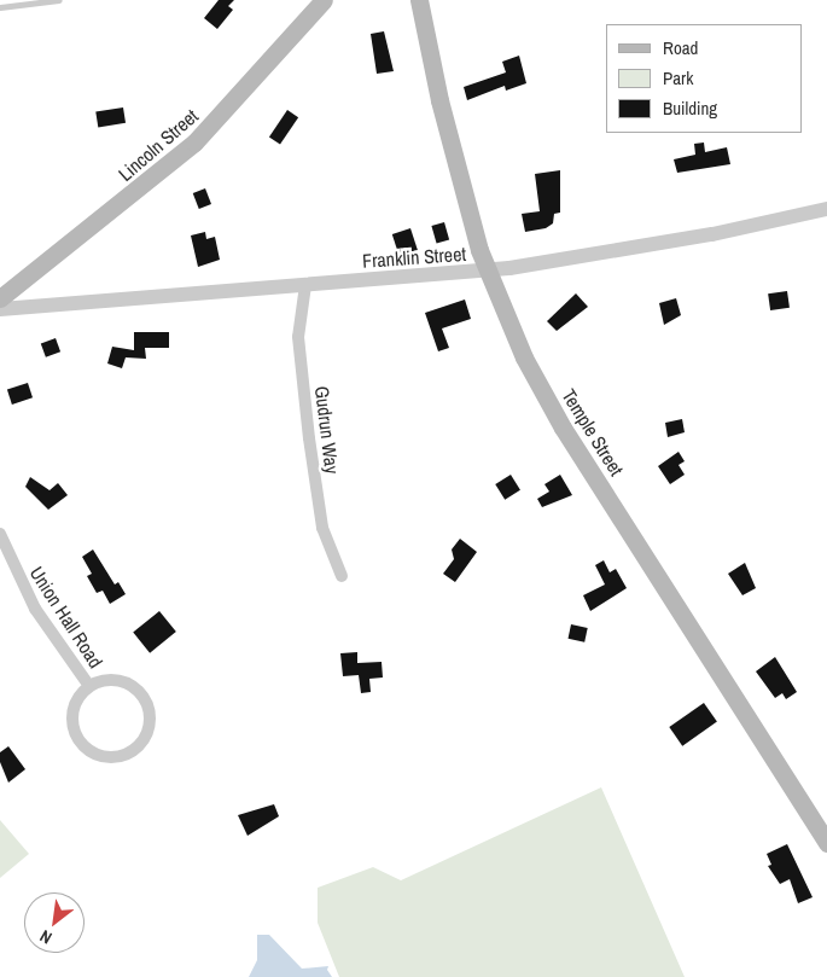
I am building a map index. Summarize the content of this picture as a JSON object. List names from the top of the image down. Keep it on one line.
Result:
{"streets":{"main road":["Lincoln Street","Temple Street"],"street":["Franklin Street","Gudrun Way","Union Hall Road"]},"crossings":[["Franklin Street","Gudrun Way"],["Franklin Street","Temple Street"]],"legend":["Road","Park","Building"],"north":"bottom left"}
